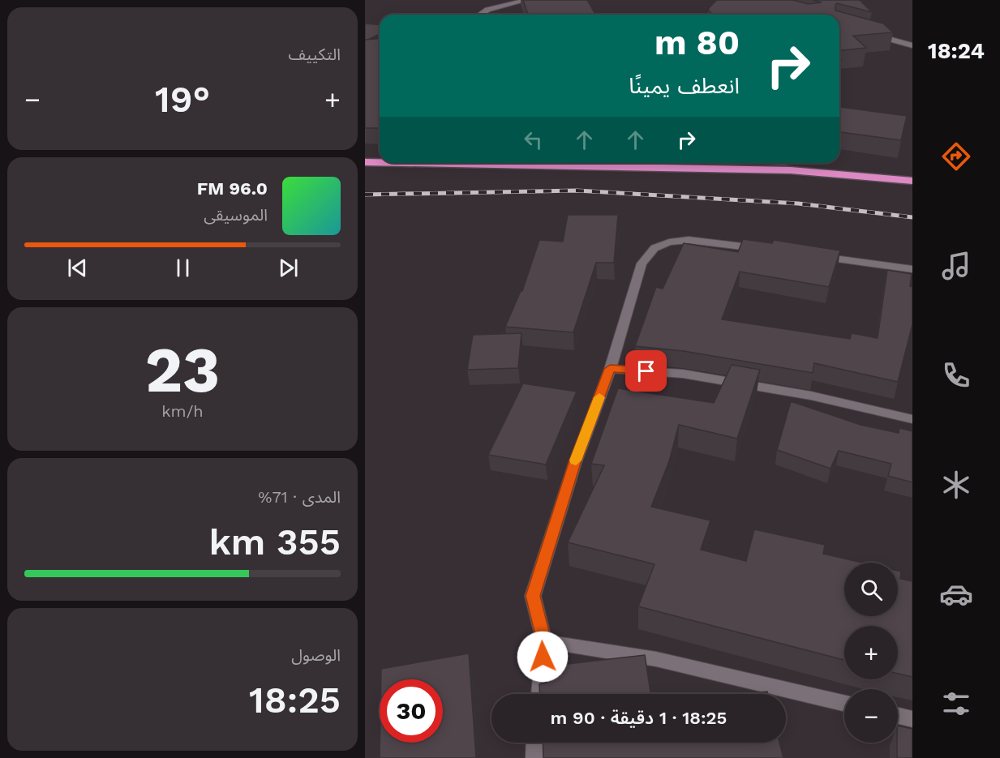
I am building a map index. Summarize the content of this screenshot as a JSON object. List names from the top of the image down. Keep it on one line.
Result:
{"page":{"tabs":"18:24","tile":["التكييف",["23","km/h"],["المدى · 71%","355 km"],["الوصول","18:25"]],"turn":["80 m","انعطف يمينًا"],"heat":["−","19°","+"],"song":["96.0 FM","الموسيقى"],"map_buttons":["+","−"],"limit":"30","trip":"18:25 · 1 دقيقة · 90 m"}}
